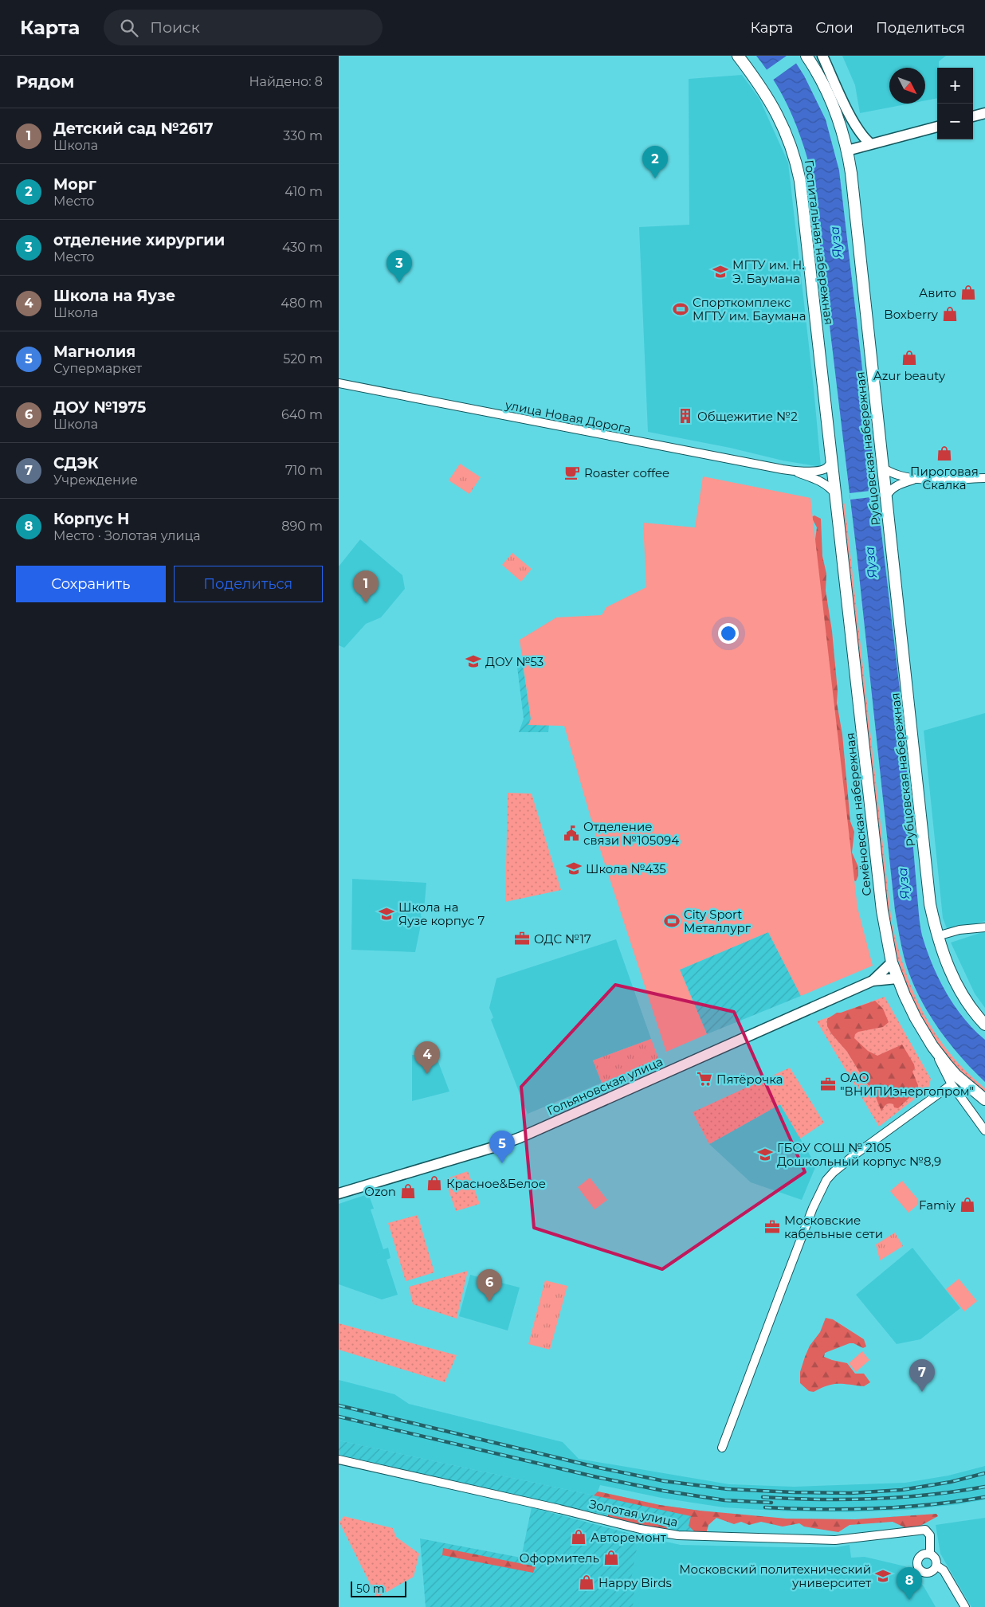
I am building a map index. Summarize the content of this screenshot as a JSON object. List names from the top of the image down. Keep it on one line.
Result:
{"streets":{"main road":["Госпитальная набережная","Рубцовская набережная","Семёновская набережная"],"street":["улица Новая Дорога","Гольяновская улица","Золотая улица"]},"crossings":[["Госпитальная набережная","улица Новая Дорога"],["Госпитальная набережная","Семёновская набережная"],["улица Новая Дорога","Семёновская набережная"],["Семёновская набережная","Гольяновская улица"]],"water":["Яуза"],"places":{"school or university":["МГТУ им. Н. Э. Баумана","ДОУ №53","Школа №435","Школа на Яузе корпус 7","ГБОУ СОШ № 2105 Дошкольный корпус №8,9","Московский политехнический университет"],"shop":["Авито","Boxberry","Azur beauty","Пироговая Скалка","Красное&Белое","Ozon","Famiy","Авторемонт","Оформитель","Happy Birds"],"sports":["Спорткомплекс МГТУ им. Баумана","City Sport Металлург"],"building":["Общежитие №2"],"cafe":["Roaster coffee"],"public building":["Отделение связи №105094"],"office":["ОДС №17","ОАО \"ВНИПИэнергопром\"","Московские кабельные сети"],"supermarket":["Пятёрочка"]},"scale_bar":"50 m","north":"bottom right","page":{"header":"Карта","search":"Поиск","nav":["Карта","Слои","Поделиться"],"heading":["Рядом","Найдено: 8"],"map_buttons":["+","−"],"list":[{"mark":"1","name":"Детский сад №2617","note":"Школа","value":"330 m"},{"mark":"2","name":"Морг","note":"Место","value":"410 m"},{"mark":"3","name":"отделение хирургии","note":"Место","value":"430 m"},{"mark":"4","name":"Школа на Яузе","note":"Школа","value":"480 m"},{"mark":"5","name":"Магнолия","note":"Супермаркет","value":"520 m"},{"mark":"6","name":"ДОУ №1975","note":"Школа","value":"640 m"},{"mark":"7","name":"СДЭК","note":"Учреждение","value":"710 m"},{"mark":"8","name":"Корпус Н","note":"Место · Золотая улица","value":"890 m"}],"pins":["2","3","1","4","5","6","7","8"],"buttons":["Сохранить","Поделиться"],"scale":"50 m"}}
